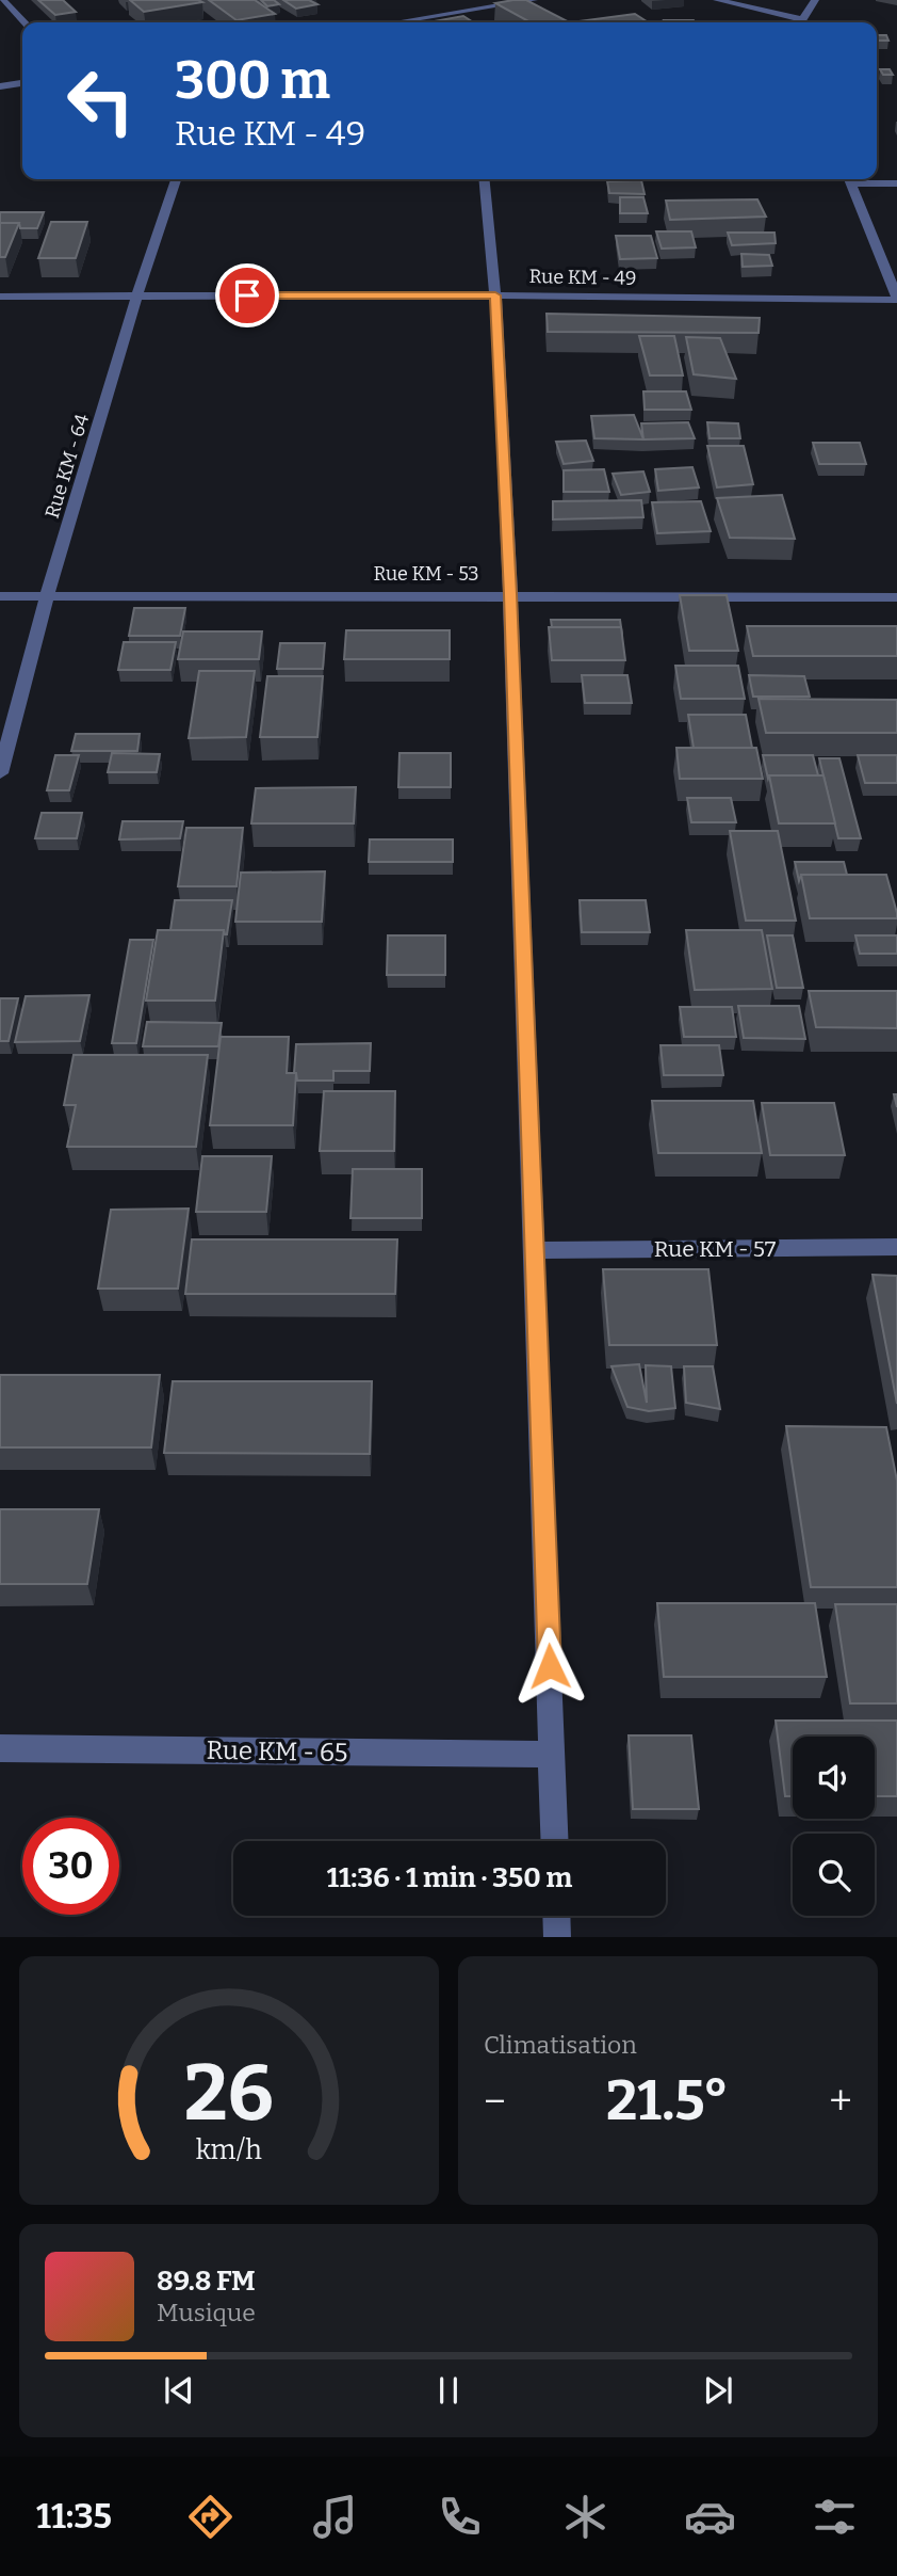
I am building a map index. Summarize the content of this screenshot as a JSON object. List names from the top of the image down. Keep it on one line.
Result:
{"streets":{"street":["Rue KM - 49","Rue KM - 64","Rue KM - 53","Rue KM - 57","Rue KM - 65"]},"crossings":[["Rue KM - 49","Rue KM - 64"],["Rue KM - 64","Rue KM - 53"]],"page":{"turn":["300 m","Rue KM - 49"],"limit":"30","trip":"11:36 · 1 min · 350 m","tile":"Climatisation","heat":["−","21.5°","+"],"song":["89.8 FM","Musique"],"tabs":"11:35","gauge":["26","km/h"]}}
